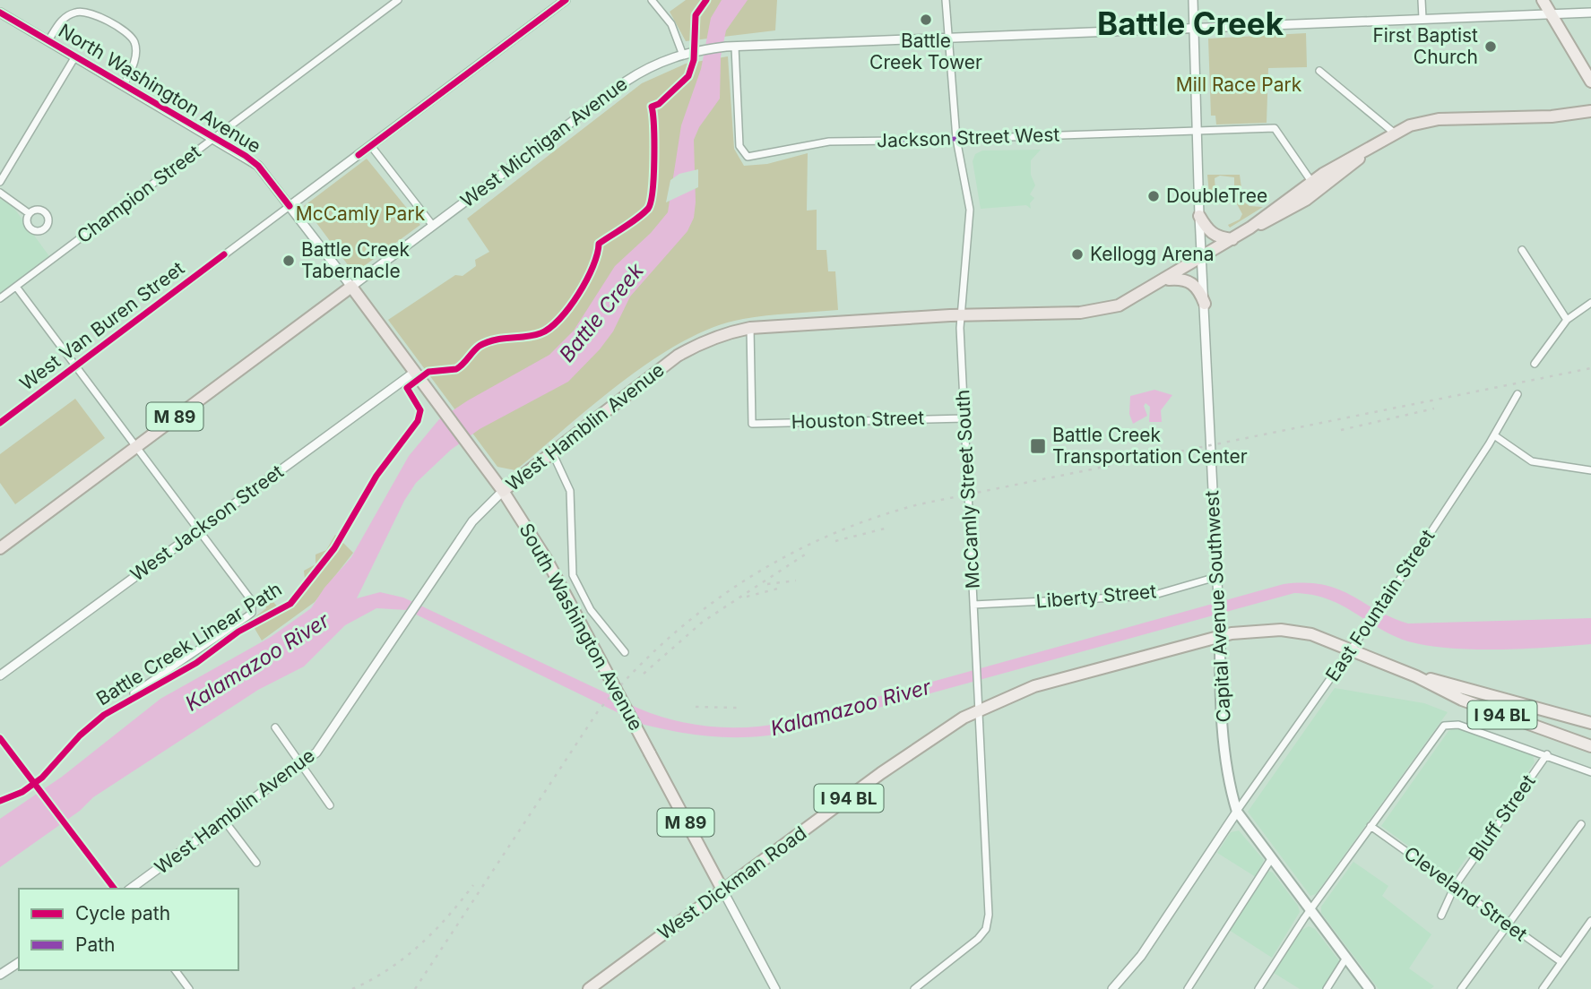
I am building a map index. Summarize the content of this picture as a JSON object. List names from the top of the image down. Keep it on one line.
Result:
{"streets":{"highway":["West Michigan Avenue","M 89","West Hamblin Avenue","South Washington Avenue"],"main road":["Capital Avenue Southwest","I 94 BL","West Dickman Road"],"street":["North Washington Avenue","Jackson Street West","Champion Street","West Van Buren Street","Houston Street","McCamly Street South","West Jackson Street","Liberty Street","East Fountain Street","Bluff Street","Cleveland Street"],"cycle path":["Battle Creek Linear Path"]},"crossings":[["North Washington Avenue","West Michigan Avenue"],["North Washington Avenue","Champion Street"],["North Washington Avenue","West Van Buren Street"],["North Washington Avenue","South Washington Avenue"],["Jackson Street West","West Michigan Avenue"],["Jackson Street West","McCamly Street South"],["Jackson Street West","Capital Avenue Southwest"],["West Michigan Avenue","McCamly Street South"],["West Michigan Avenue","Capital Avenue Southwest"],["West Michigan Avenue","South Washington Avenue"],["Houston Street","West Hamblin Avenue"],["Houston Street","McCamly Street South"],["West Hamblin Avenue","McCamly Street South"],["West Hamblin Avenue","Capital Avenue Southwest"],["West Hamblin Avenue","South Washington Avenue"],["McCamly Street South","Liberty Street"],["McCamly Street South","West Dickman Road"],["West Jackson Street","South Washington Avenue"],["Liberty Street","Capital Avenue Southwest"],["East Fountain Street","Capital Avenue Southwest"],["East Fountain Street","I 94 BL"],["Capital Avenue Southwest","I 94 BL"],["Capital Avenue Southwest","West Dickman Road"],["South Washington Avenue","West Dickman Road"],["I 94 BL","West Dickman Road"],["Bluff Street","Cleveland Street"]],"districts":["Battle Creek"],"water":["Battle Creek","Kalamazoo River"],"parks":["Mill Race Park","McCamly Park"],"places":{"other":["Battle Creek Tower","First Baptist Church","DoubleTree","Kellogg Arena","Battle Creek Tabernacle"],"transit":["Battle Creek Transportation Center"]},"legend":["Cycle path","Path"]}
